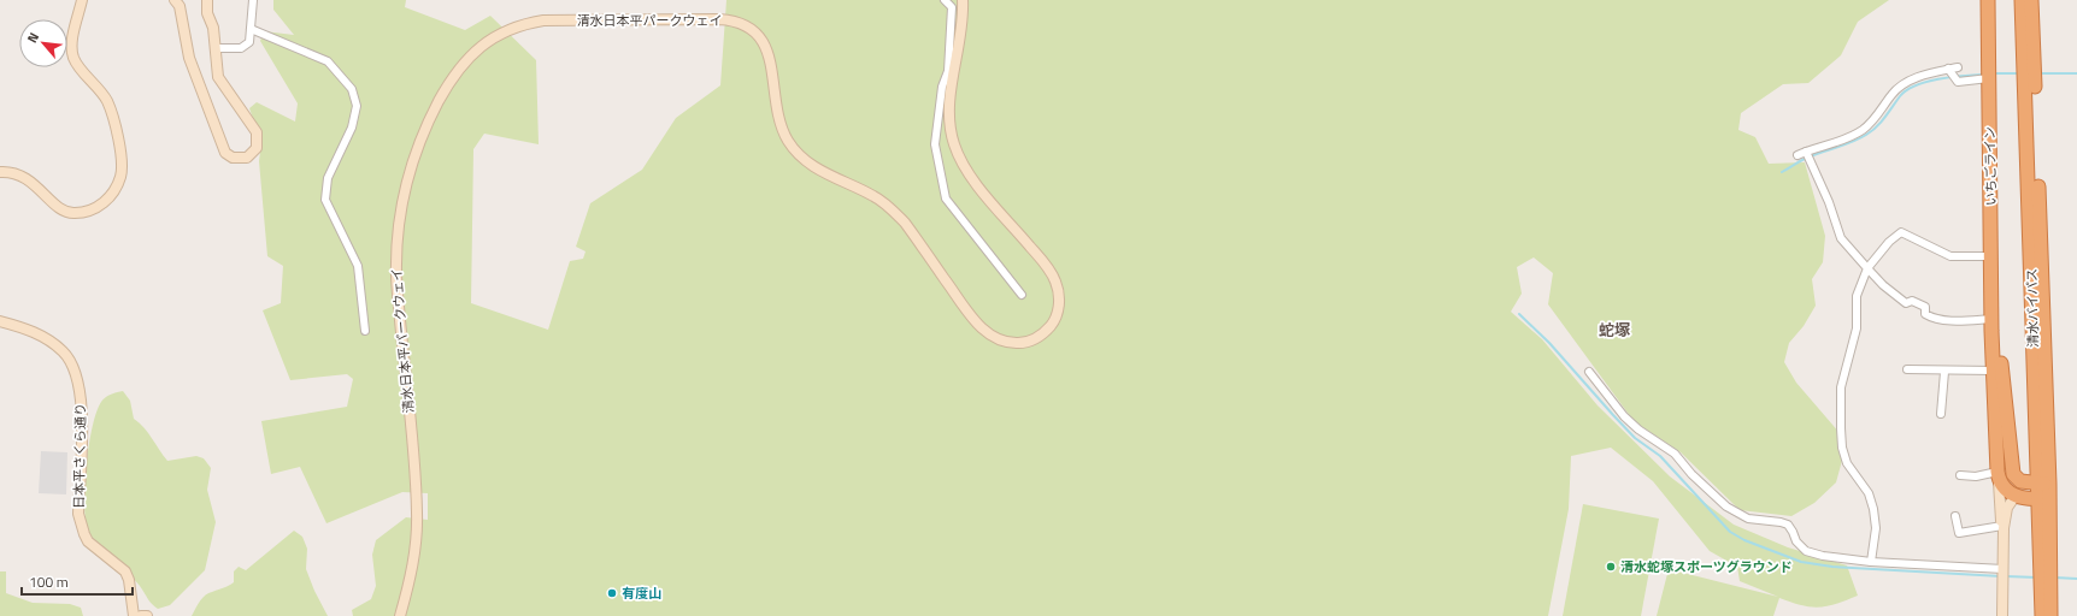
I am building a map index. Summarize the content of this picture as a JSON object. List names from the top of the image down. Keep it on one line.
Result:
{"streets":{"highway":["いちごライン","清水バイパス"],"street":["清水日本平パークウェイ","日本平さくら通り"]},"crossings":[["いちごライン","清水バイパス"]],"districts":["蛇塚"],"places":["清水蛇塚スポーツグラウンド","有度山"],"scale_bar":"100 m","north":"top left"}
